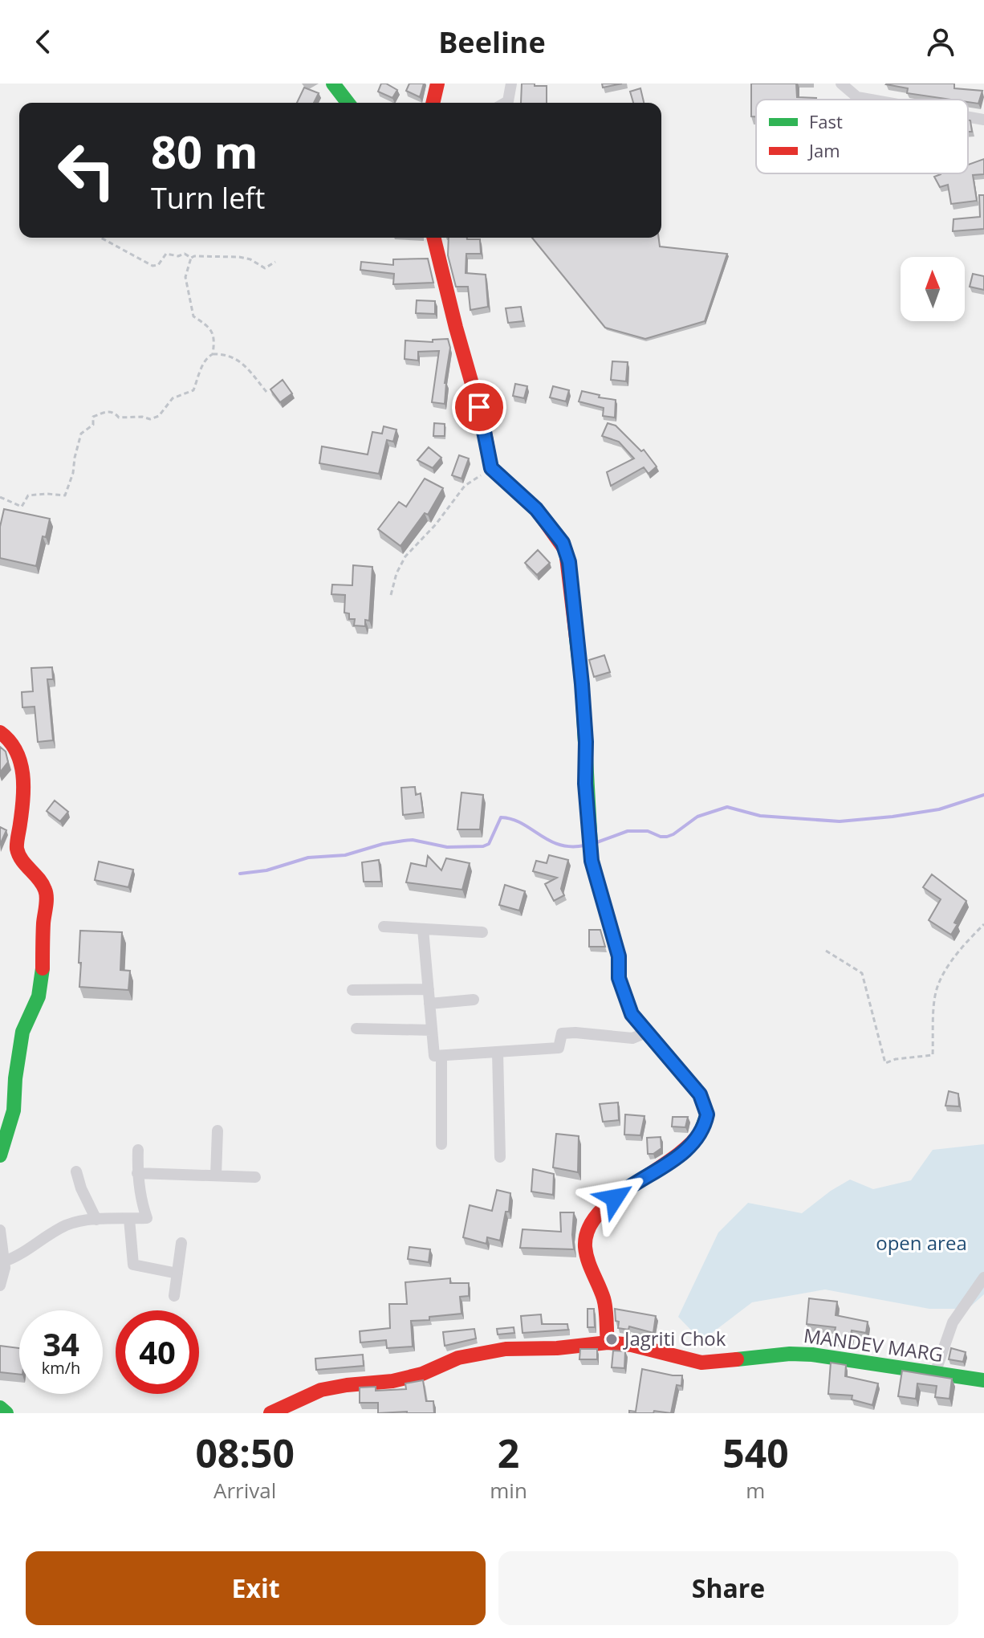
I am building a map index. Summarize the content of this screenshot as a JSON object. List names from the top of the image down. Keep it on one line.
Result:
{"streets":{"street":["MANDEV MARG"]},"parks":["open area"],"places":["Jagriti Chok"],"legend":["Fast","Jam"],"north":"top","page":{"header":"Beeline","turn":["80 m","Turn left"],"speed":"34 km/h","limit":"40","eta":["08:50","Arrival","2","min","540","m"],"buttons":["Exit","Share"]}}
